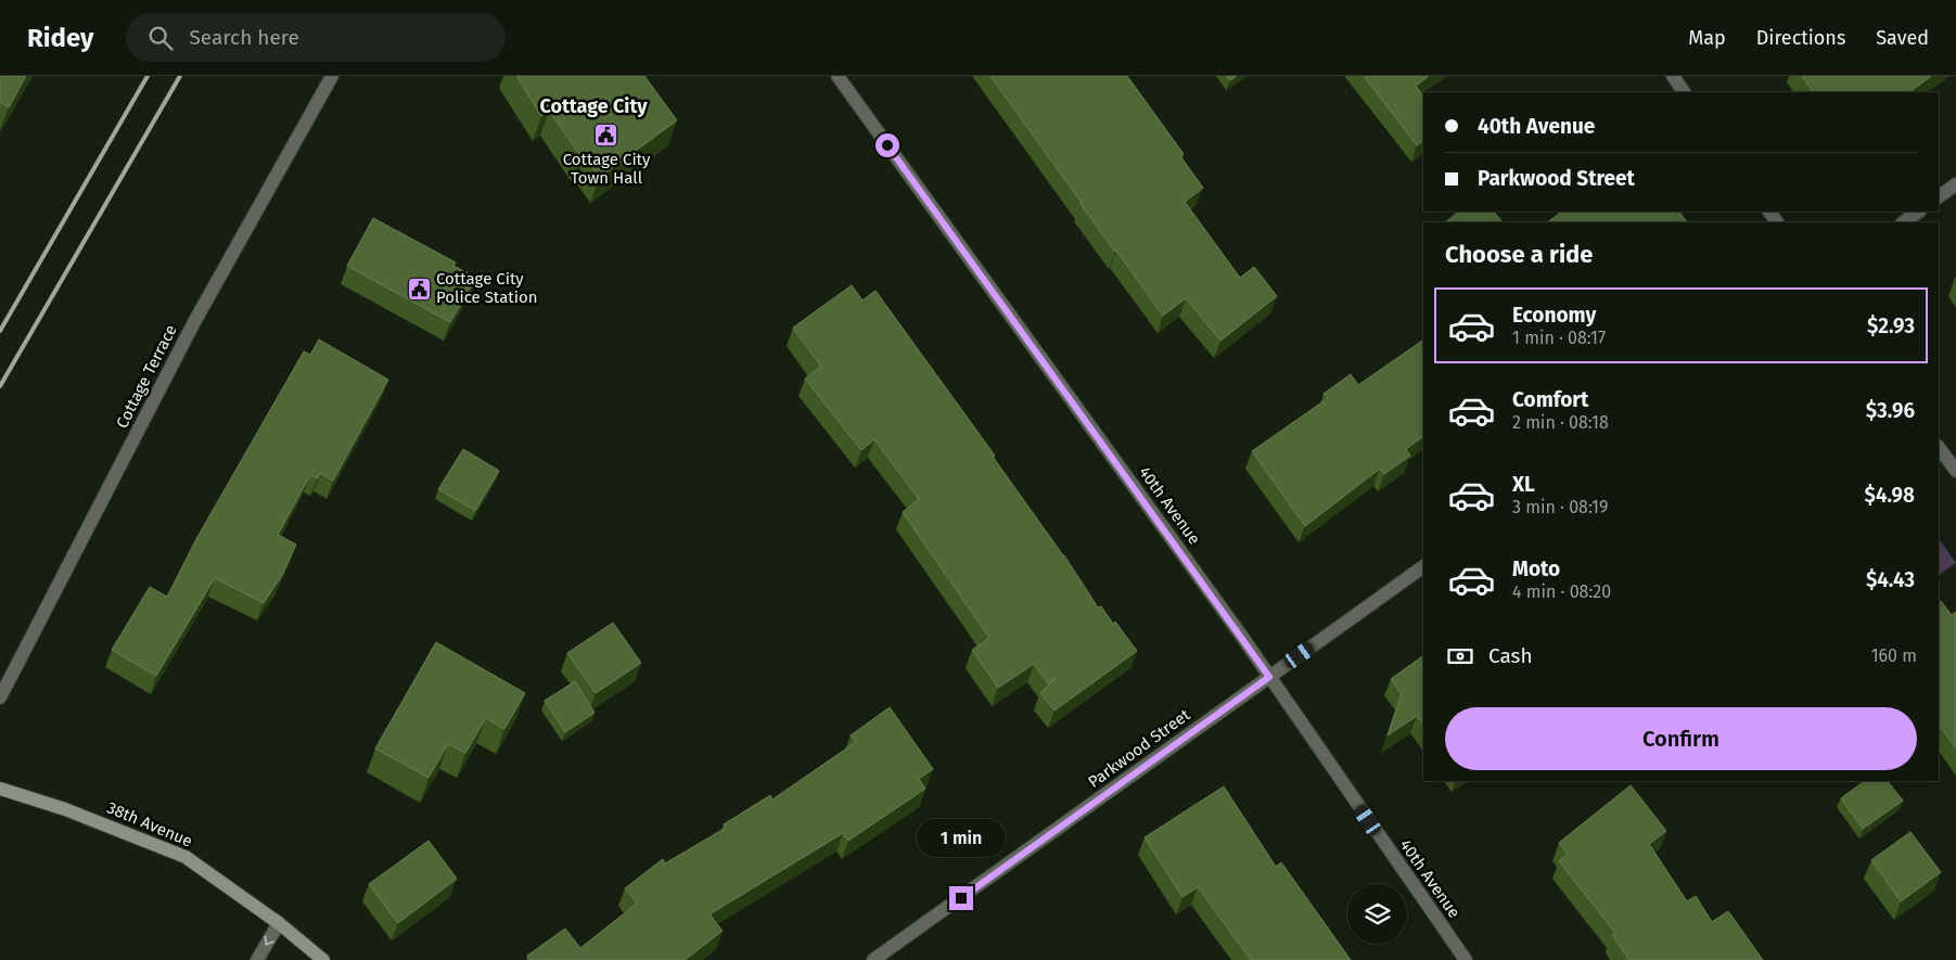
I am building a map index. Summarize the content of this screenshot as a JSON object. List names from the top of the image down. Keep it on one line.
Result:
{"streets":{"main road":["38th Avenue"],"street":["Cottage Terrace","40th Avenue","Parkwood Street"]},"crossings":[["40th Avenue","Parkwood Street"]],"districts":["Cottage City"],"places":{"public building":["Cottage City Town Hall","Cottage City Police Station"]},"page":{"header":"Ridey","search":"Search here","nav":["Map","Directions","Saved"],"banner":["40th Avenue","Parkwood Street"],"heading":"Choose a ride","list":[{"name":"Economy","note":"1 min · 08:17","value":"$2.93"},{"name":"Comfort","note":"2 min · 08:18","value":"$3.96"},{"name":"XL","note":"3 min · 08:19","value":"$4.98"},{"name":"Moto","note":"4 min · 08:20","value":"$4.43"}],"pay":["Cash","160 m"],"buttons":"Confirm","bubble":"1 min"}}
